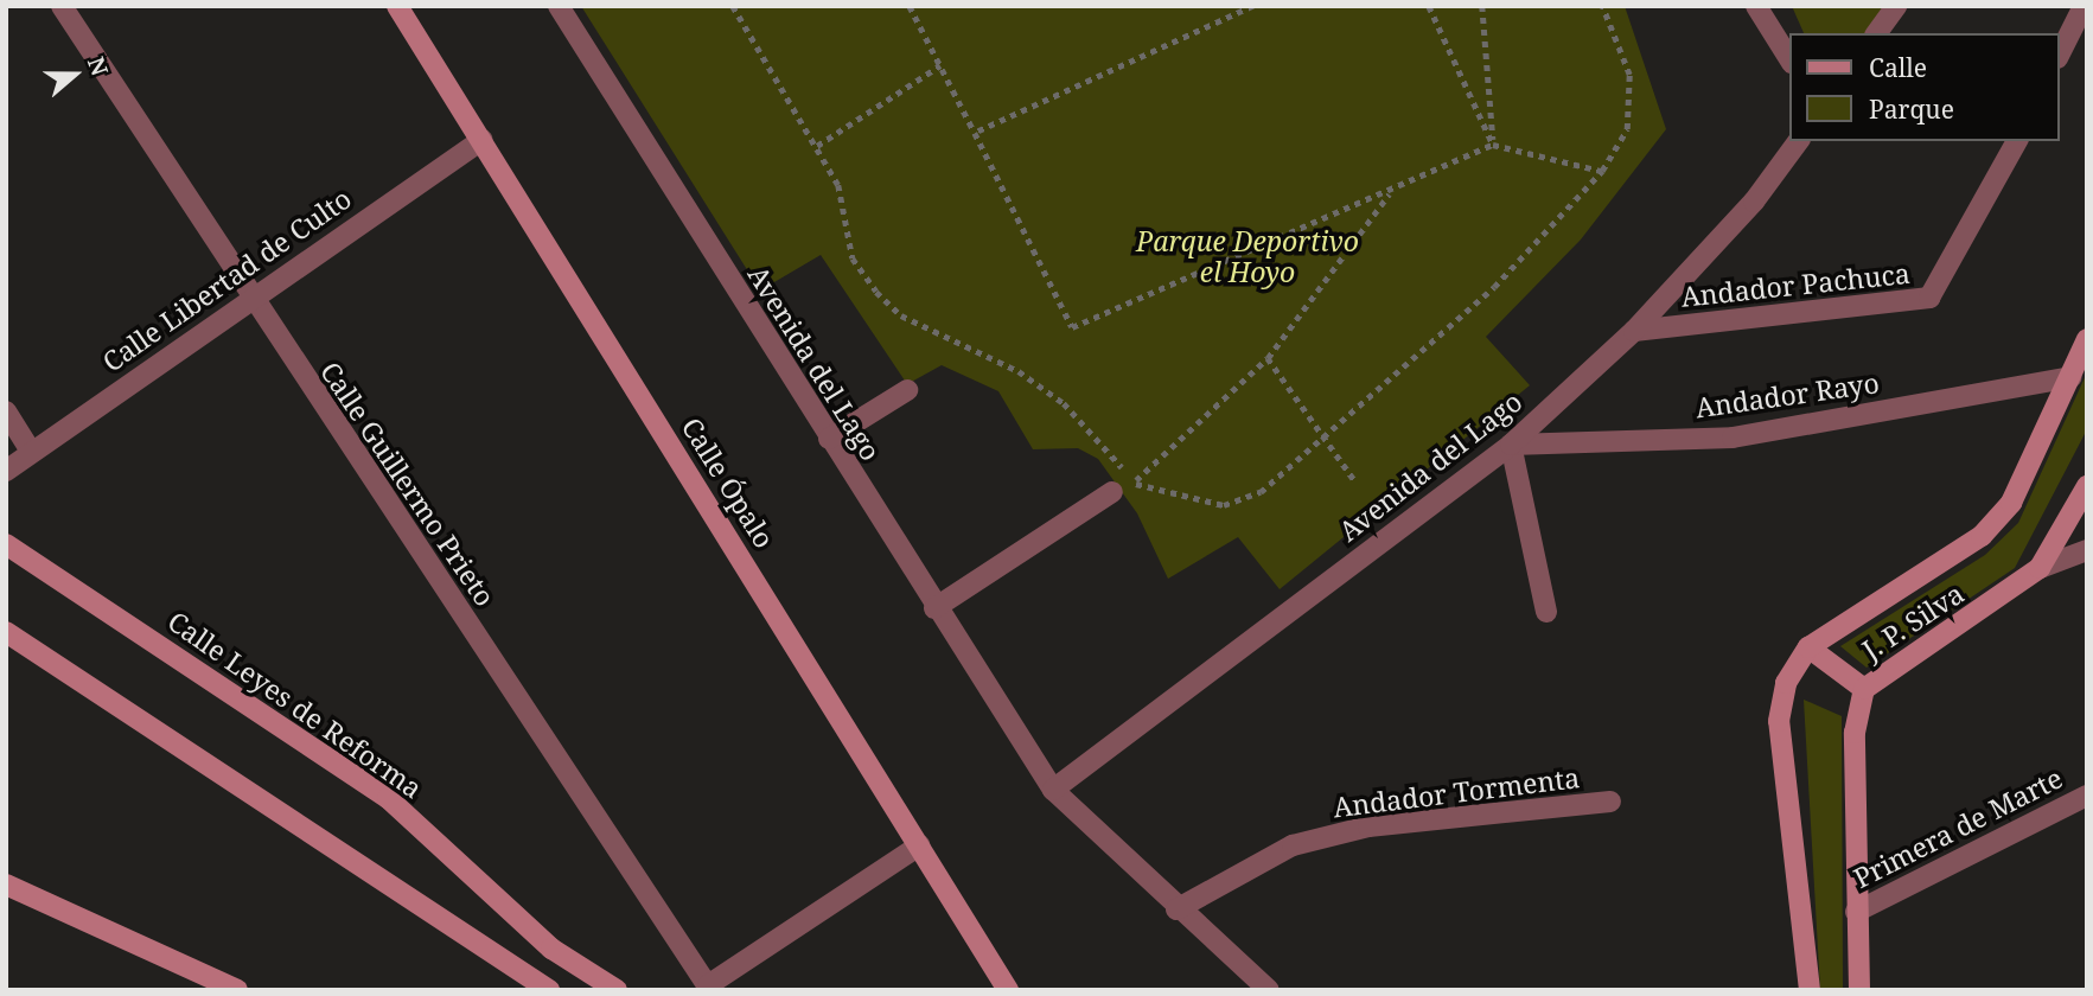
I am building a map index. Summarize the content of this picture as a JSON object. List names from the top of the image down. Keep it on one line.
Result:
{"streets":{"street":["Calle Libertad de Culto","Andador Pachuca","Avenida del Lago","Andador Rayo","Calle Ópalo","Calle Guillermo Prieto","J. P. Silva","Calle Leyes de Reforma","Andador Tormenta","Primera de Marte"]},"crossings":[["Calle Libertad de Culto","Calle Ópalo"],["Calle Libertad de Culto","Calle Guillermo Prieto"],["Andador Pachuca","Avenida del Lago"],["Avenida del Lago","Andador Rayo"],["Avenida del Lago","Andador Tormenta"],["J. P. Silva","Primera de Marte"]],"parks":["Parque Deportivo el Hoyo"],"legend":["Calle","Parque"],"north":"right"}
